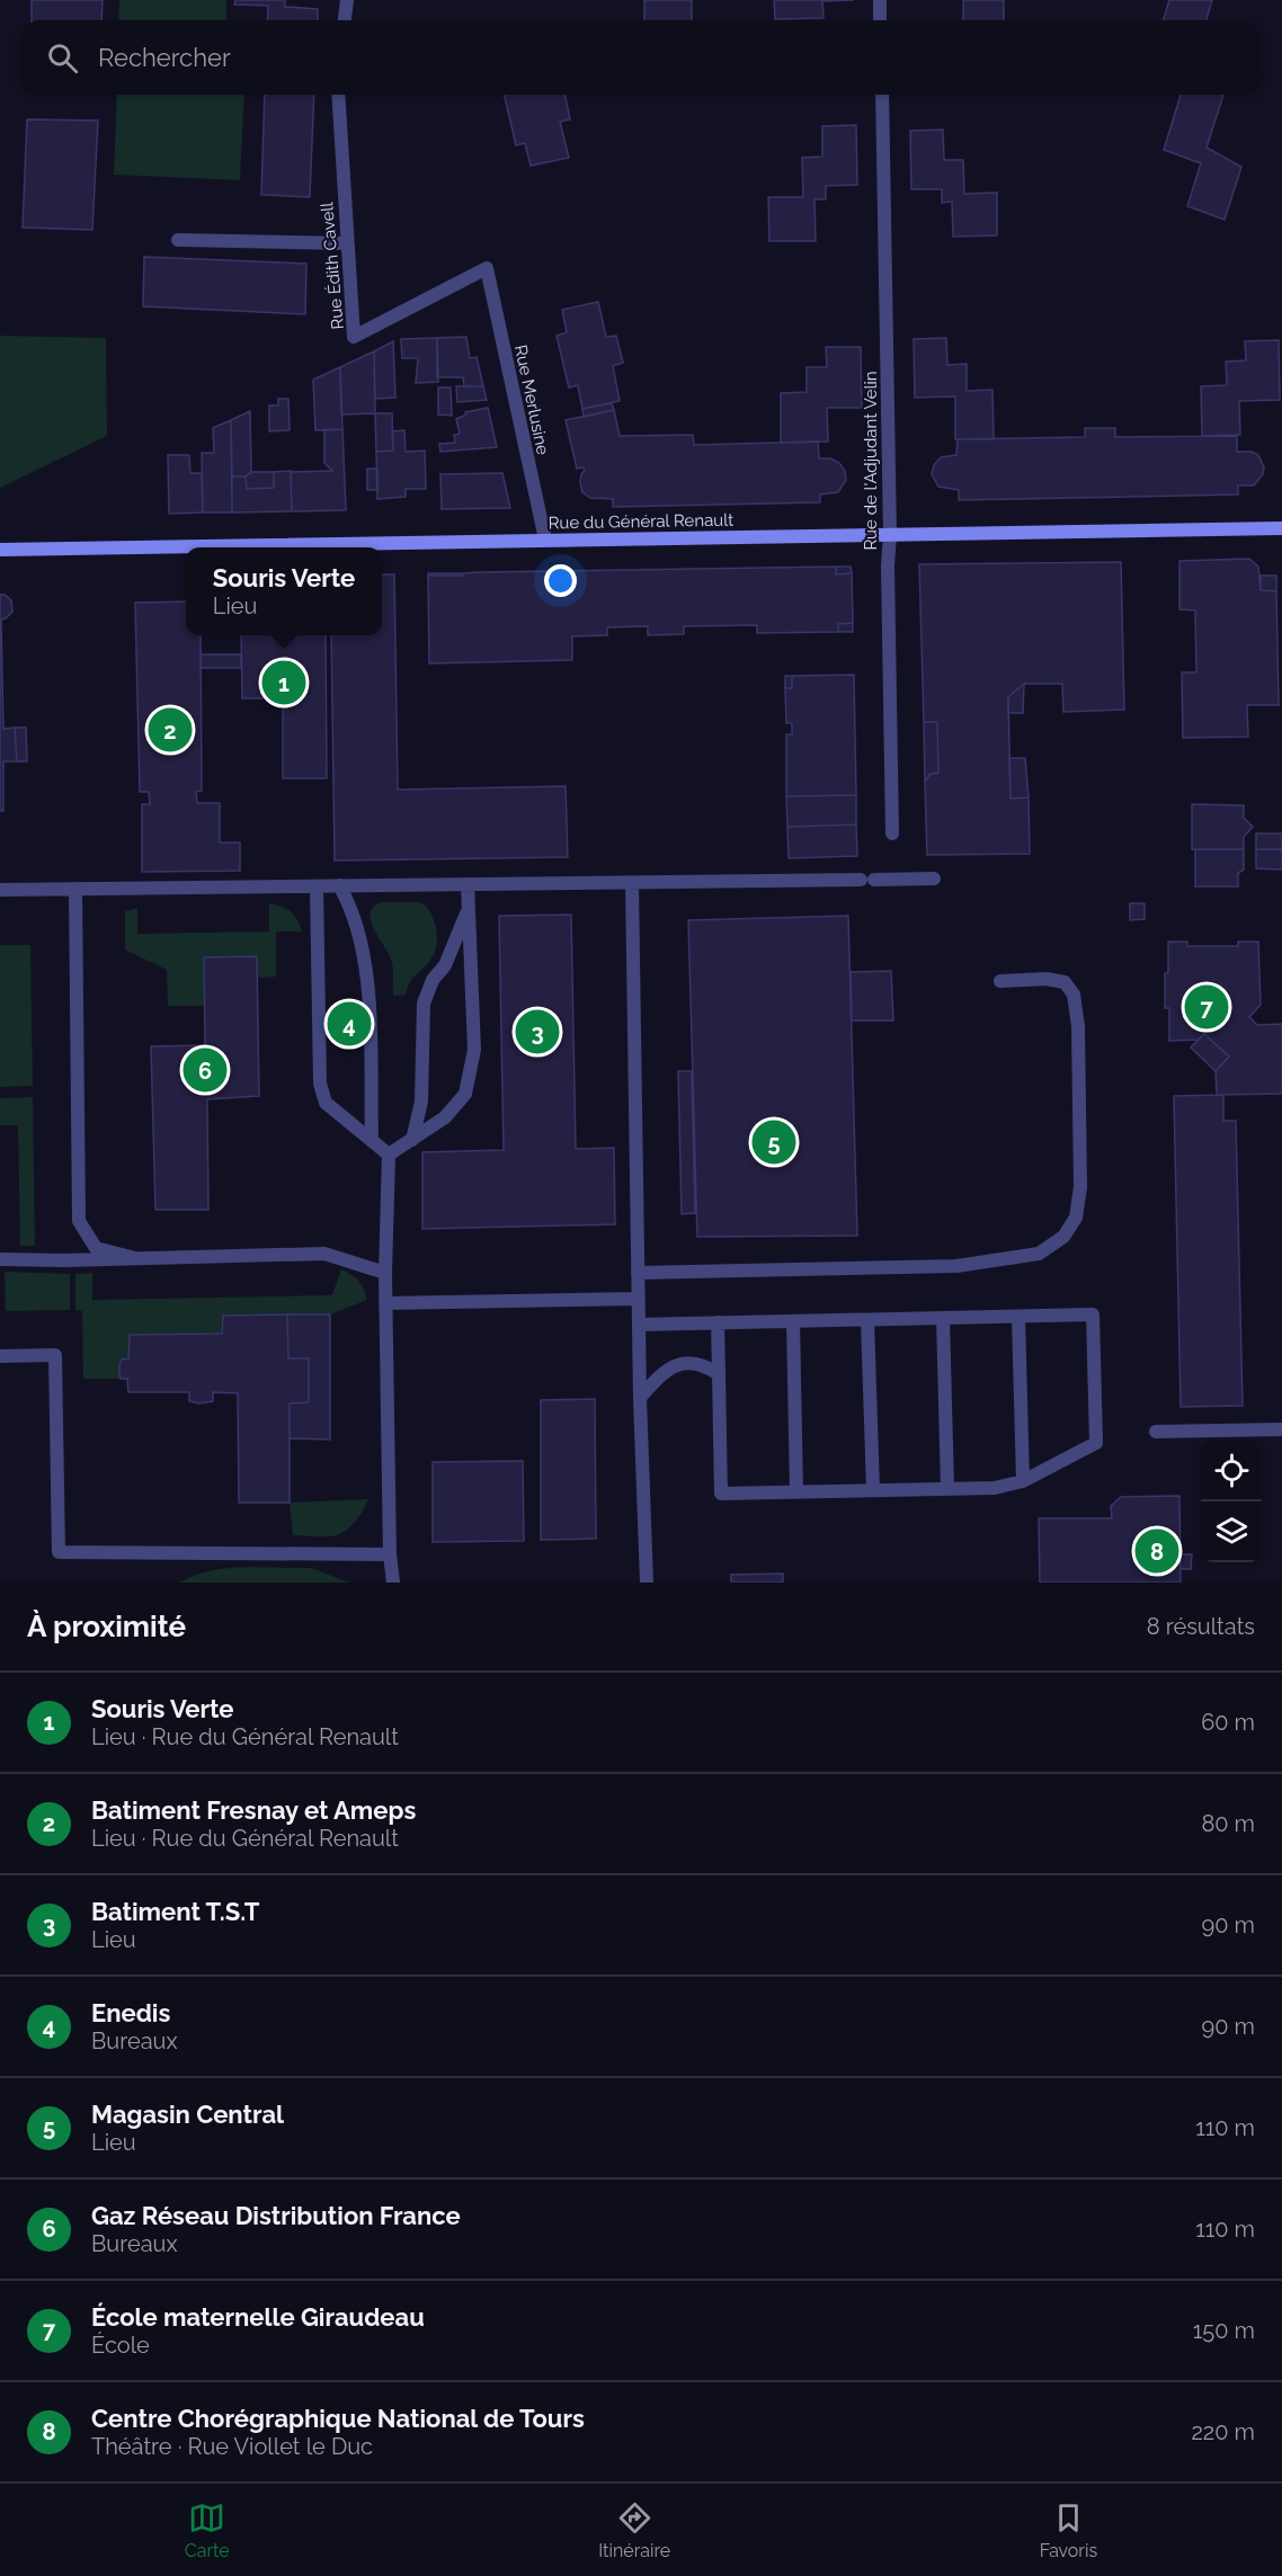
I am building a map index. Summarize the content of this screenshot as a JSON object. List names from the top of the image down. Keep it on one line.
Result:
{"streets":{"street":["Rue Édith Cavell","Rue Merlusine","Rue de l'Adjudant Velin","Rue du Général Renault"]},"crossings":[["Rue Édith Cavell","Rue Merlusine"],["Rue Merlusine","Rue du Général Renault"],["Rue de l'Adjudant Velin","Rue du Général Renault"]],"page":{"search":"Rechercher","popup":["Souris Verte","Lieu"],"pins":["1","2","7","4","3","6","5","8"],"heading":["À proximité","8 résultats"],"list":[{"mark":"1","name":"Souris Verte","note":"Lieu · Rue du Général Renault","value":"60 m"},{"mark":"2","name":"Batiment Fresnay et Ameps","note":"Lieu · Rue du Général Renault","value":"80 m"},{"mark":"3","name":"Batiment T.S.T","note":"Lieu","value":"90 m"},{"mark":"4","name":"Enedis","note":"Bureaux","value":"90 m"},{"mark":"5","name":"Magasin Central","note":"Lieu","value":"110 m"},{"mark":"6","name":"Gaz Réseau Distribution France","note":"Bureaux","value":"110 m"},{"mark":"7","name":"École maternelle Giraudeau","note":"École","value":"150 m"},{"mark":"8","name":"Centre Chorégraphique National de Tours","note":"Théâtre · Rue Viollet le Duc","value":"220 m"}],"nav":["Carte","Itinéraire","Favoris"]}}
